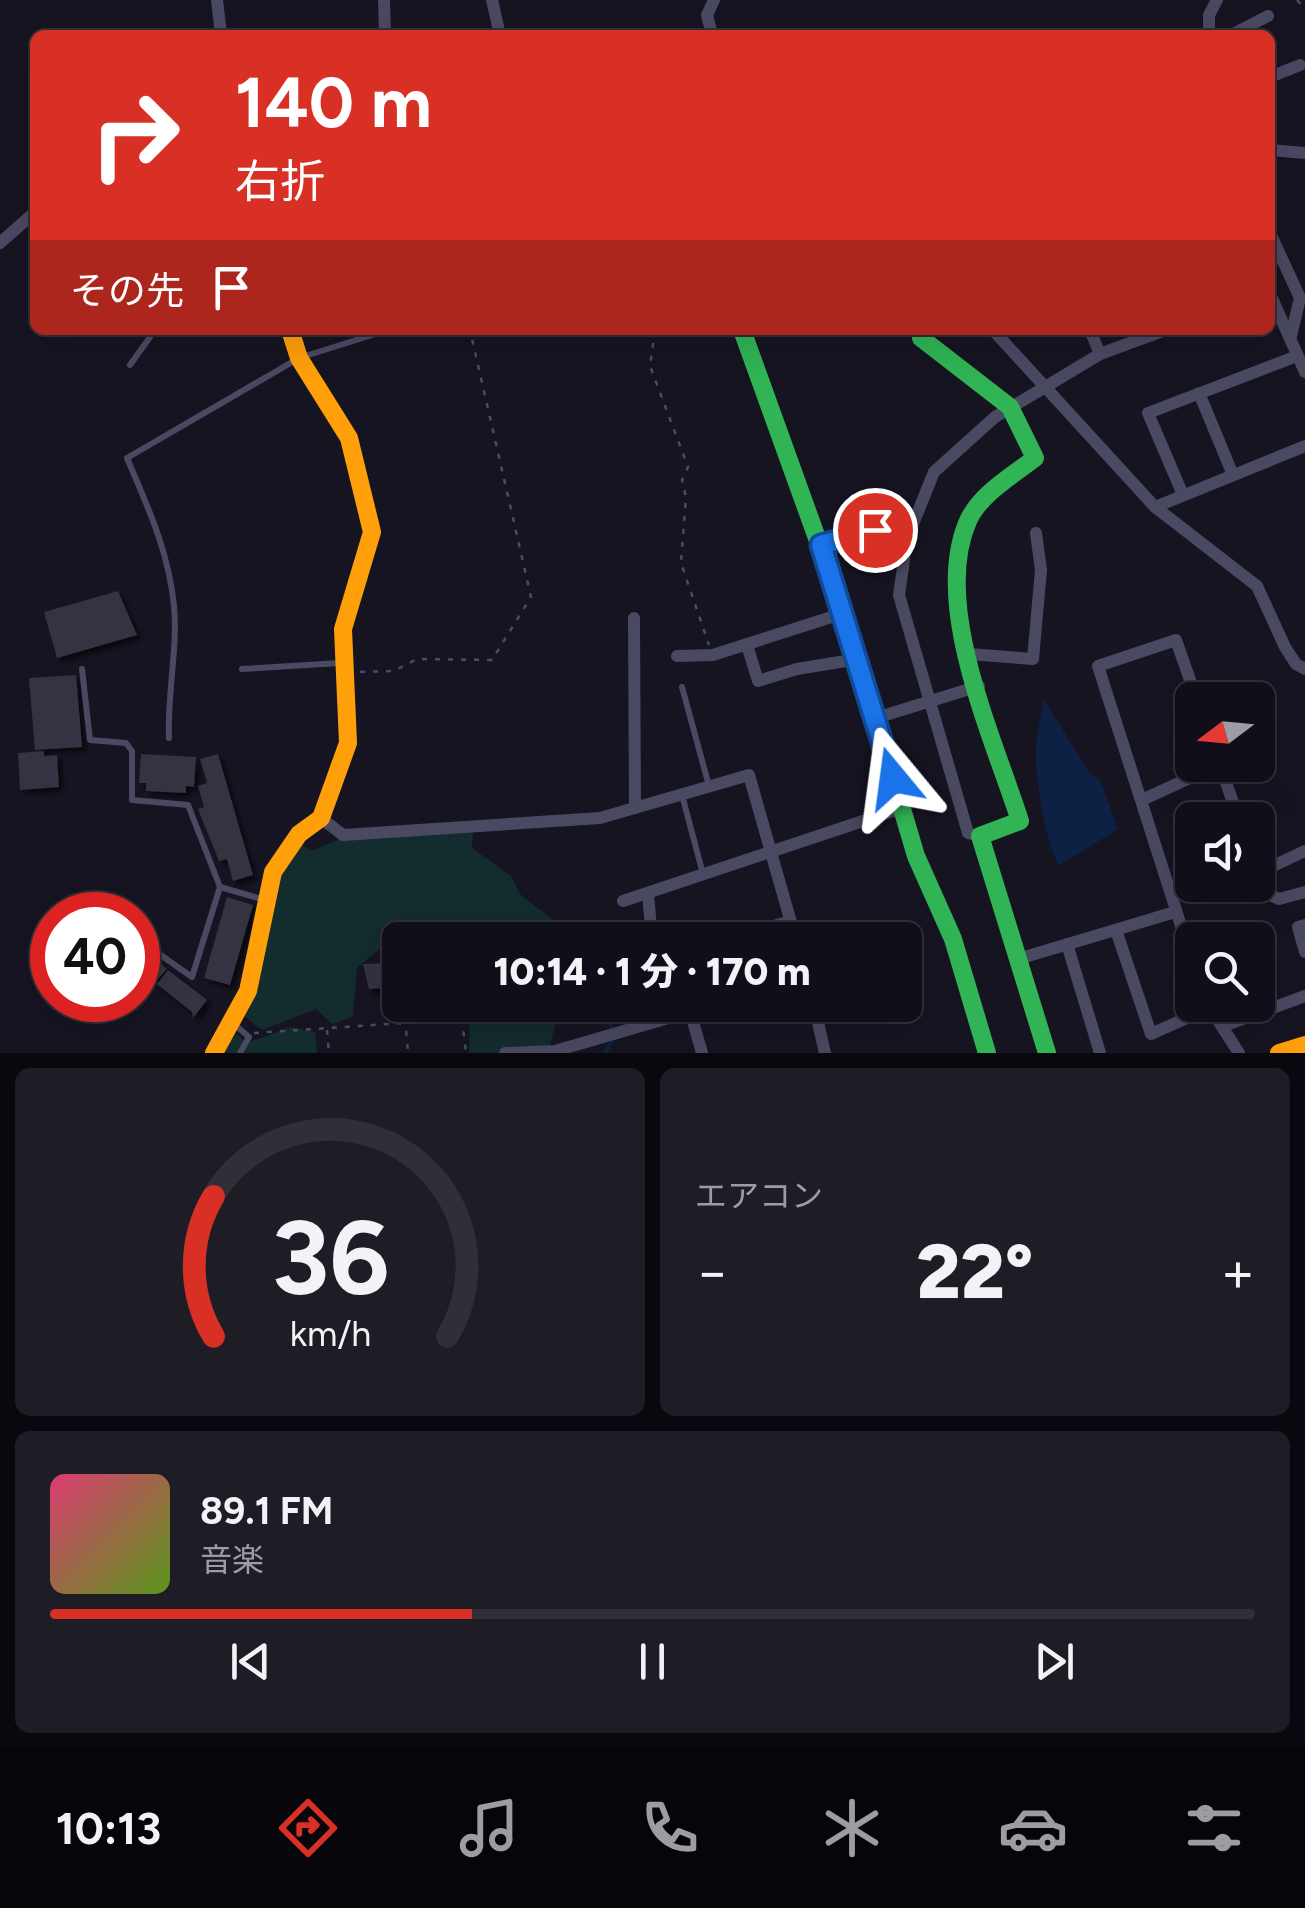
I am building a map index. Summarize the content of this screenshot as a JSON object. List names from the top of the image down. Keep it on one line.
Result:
{"north":"left","page":{"turn":["140 m","右折"],"then":"その先","limit":"40","trip":"10:14 · 1 分 · 170 m","tile":"エアコン","heat":["−","22°","+"],"song":["89.1 FM","音楽"],"tabs":"10:13","gauge":["36","km/h"]}}
